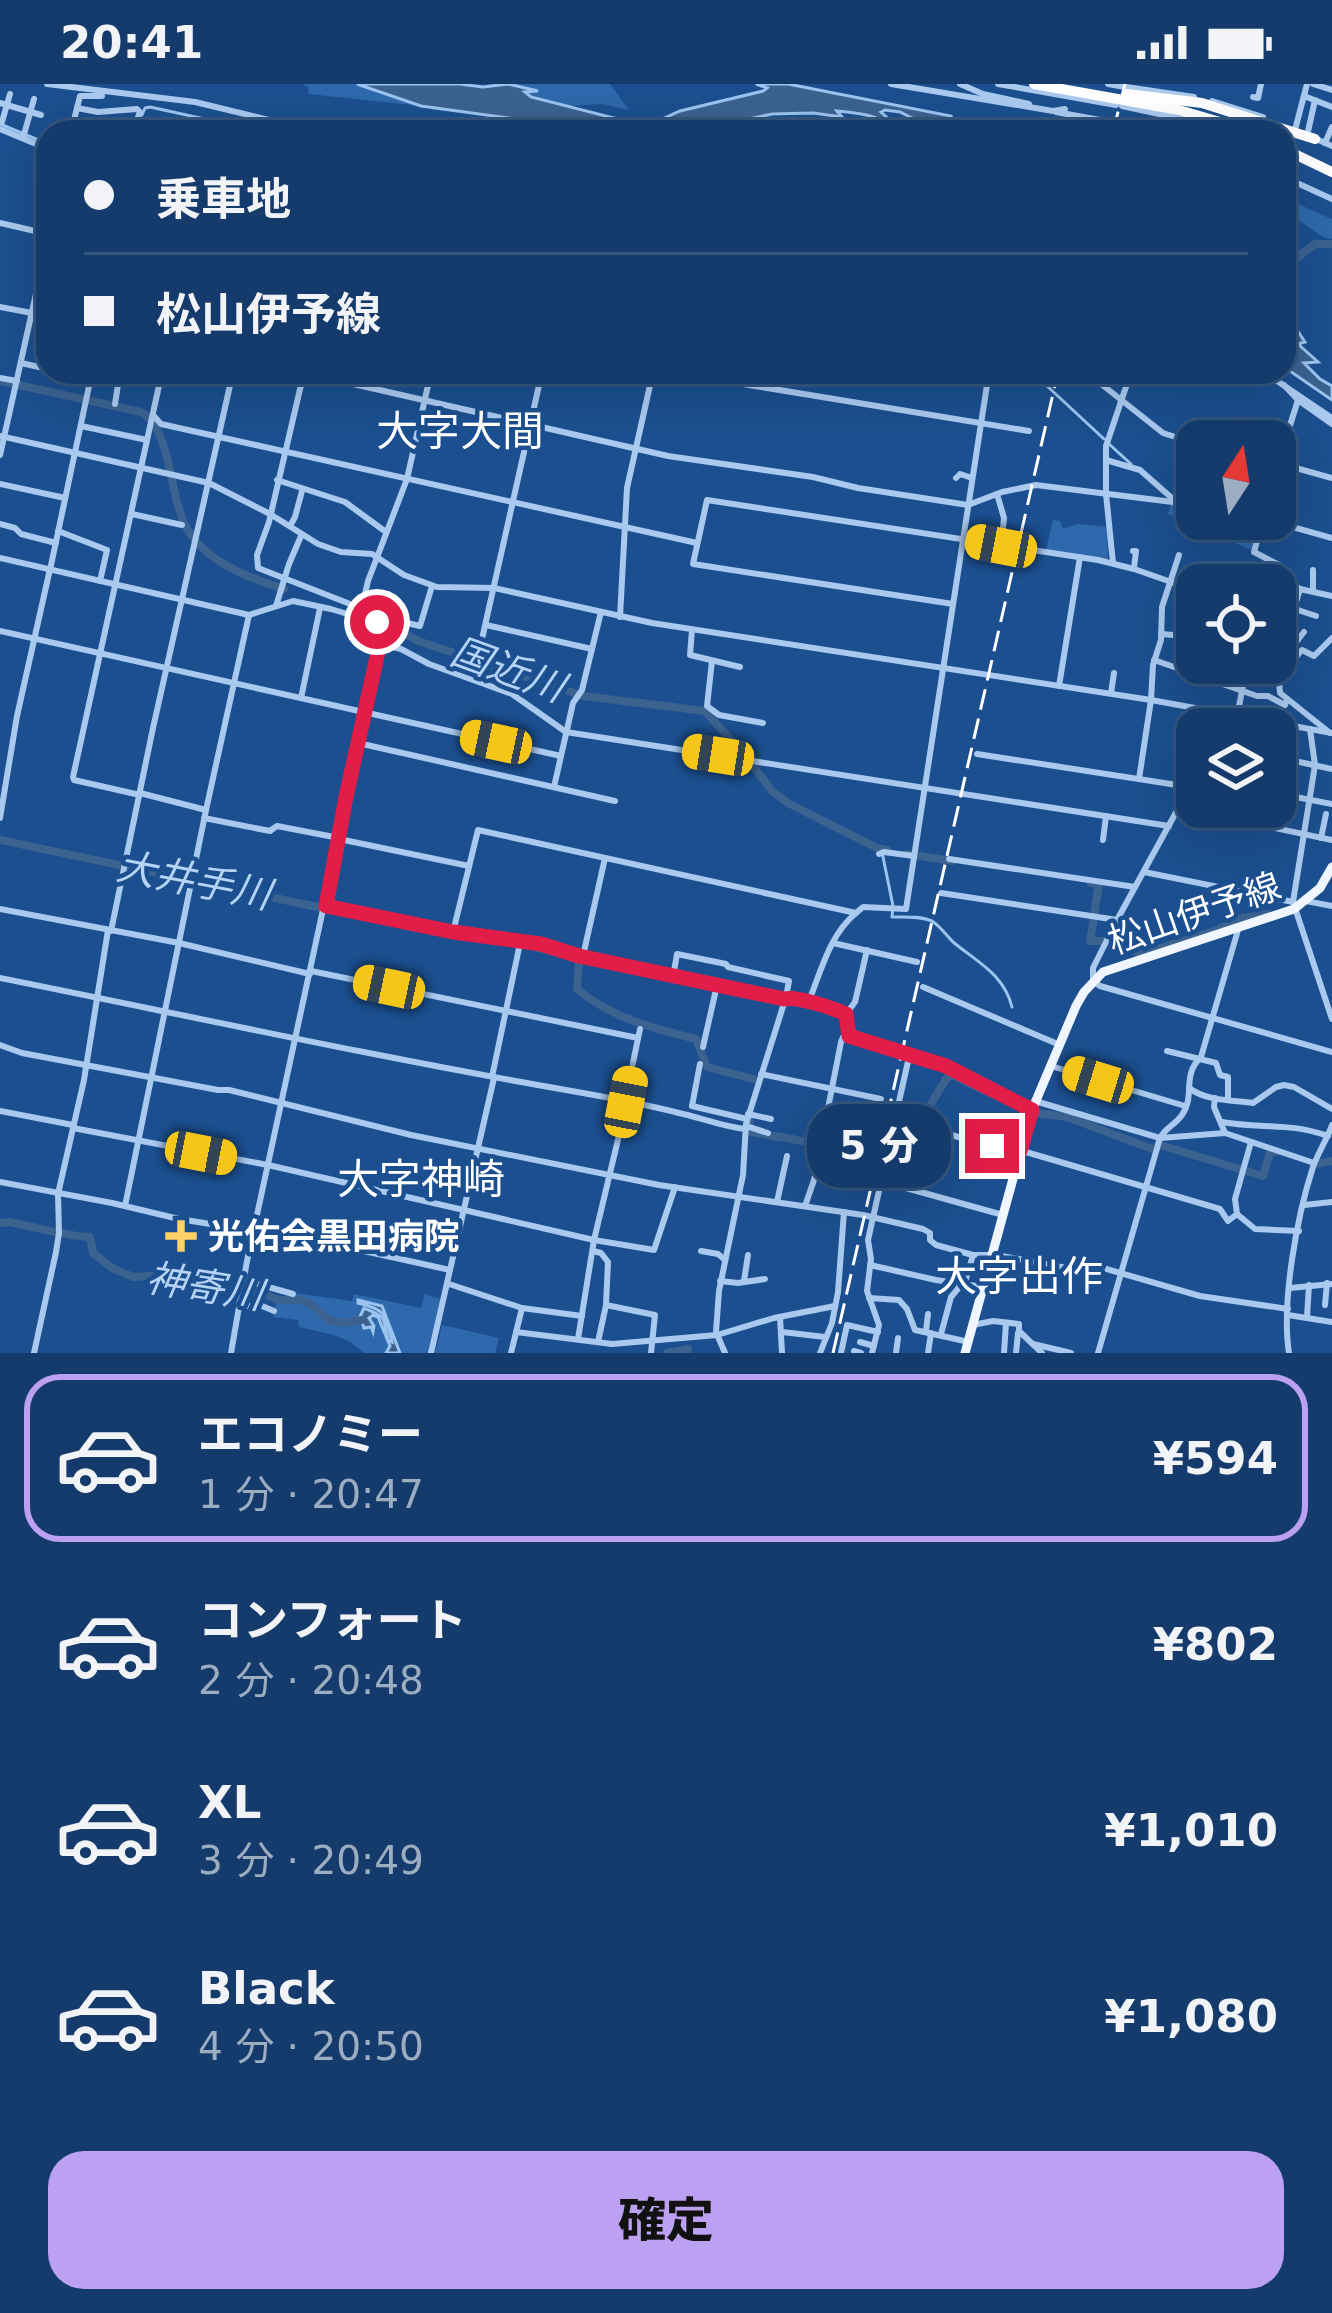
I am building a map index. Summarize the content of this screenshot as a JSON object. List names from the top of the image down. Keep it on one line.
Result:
{"streets":{"main road":["松山伊予線"]},"districts":["大字大間","大字神崎","大字出作"],"water":["国近川","大井手川","神寄川"],"places":{"health":["光佑会黒田病院"]},"north":"top","page":{"status":"20:41","banner":["乗車地","松山伊予線"],"bubble":"5 分","list":[{"name":"エコノミー","note":"1 分 · 20:47","value":"¥594"},{"name":"コンフォート","note":"2 分 · 20:48","value":"¥802"},{"name":"XL","note":"3 分 · 20:49","value":"¥1,010"},{"name":"Black","note":"4 分 · 20:50","value":"¥1,080"}],"buttons":"確定"}}
